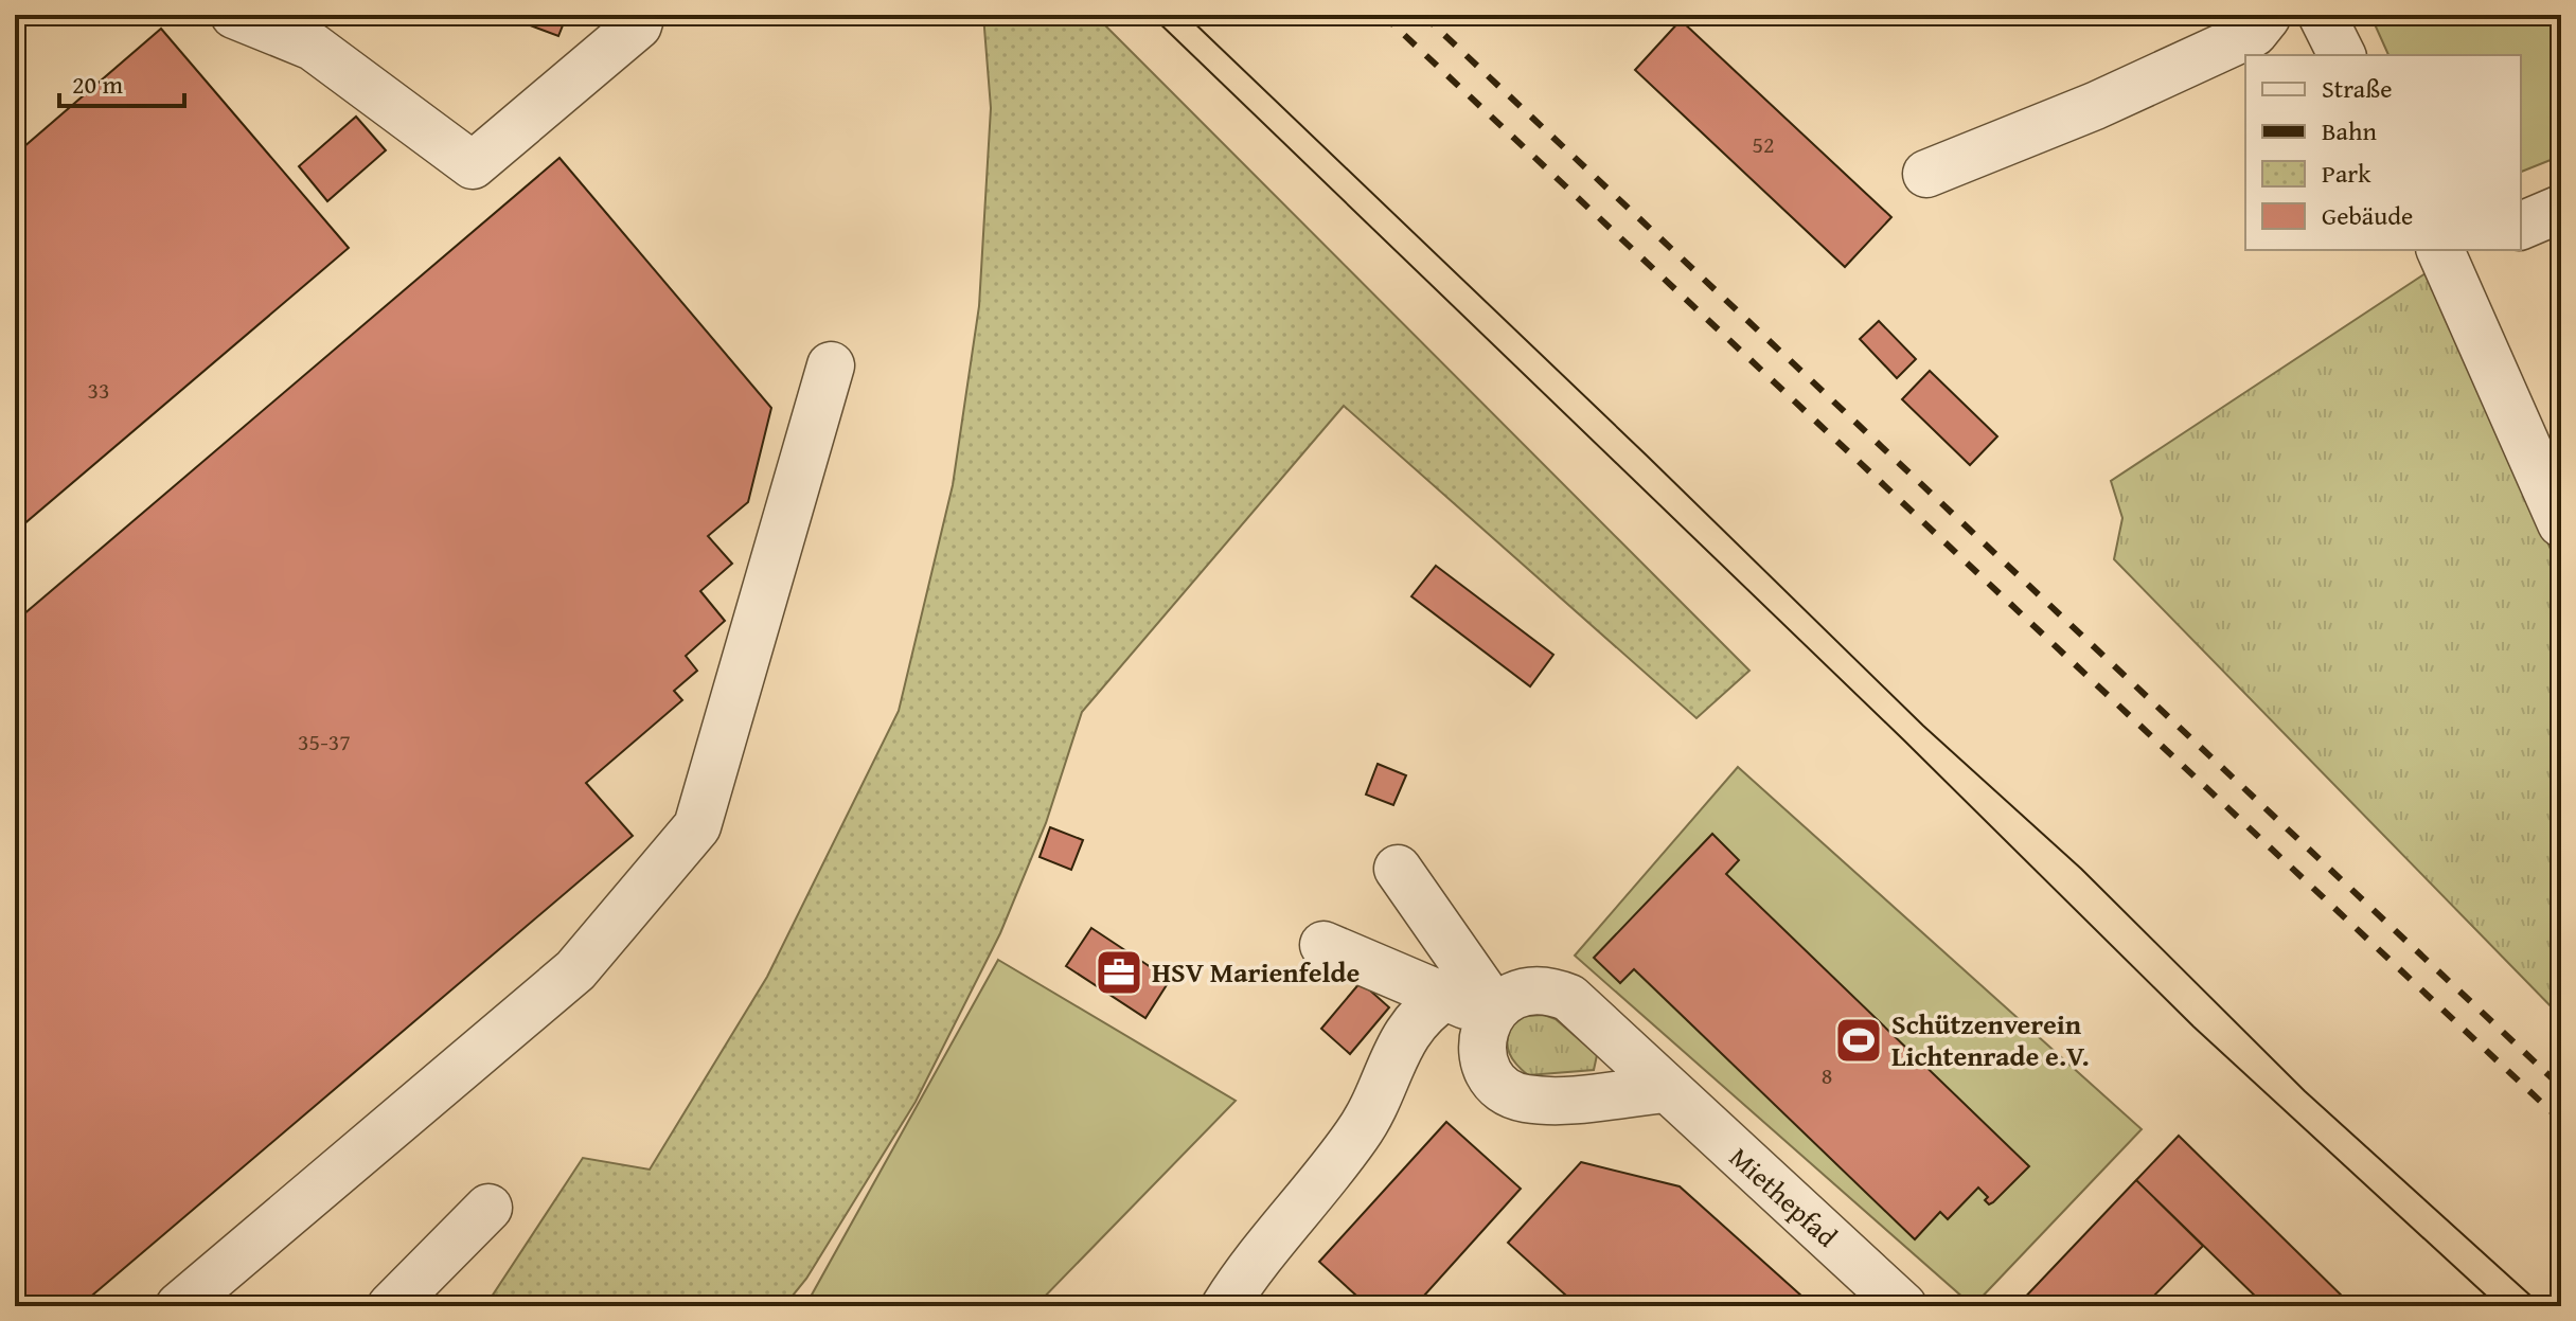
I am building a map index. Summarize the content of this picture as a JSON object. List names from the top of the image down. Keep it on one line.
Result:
{"streets":{"street":["Miethepfad"]},"places":{"office":["HSV Marienfelde"],"sports":["Schützenverein Lichtenrade e.V."]},"house_numbers":["52","33","35-37","8"],"legend":["Straße","Bahn","Park","Gebäude"],"scale_bar":"20 m"}
